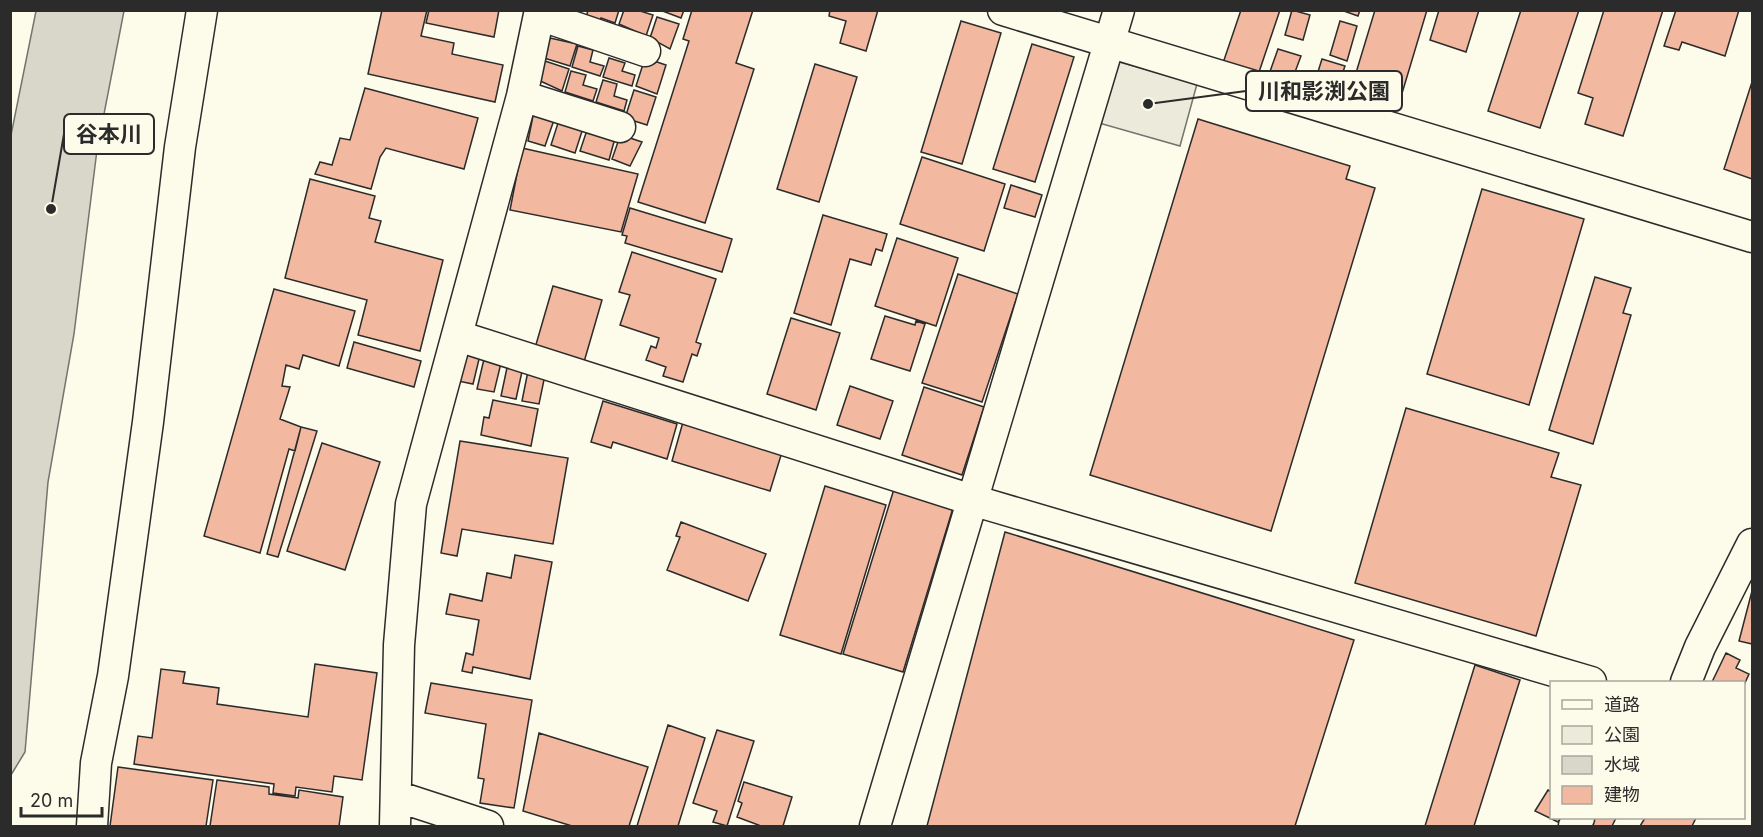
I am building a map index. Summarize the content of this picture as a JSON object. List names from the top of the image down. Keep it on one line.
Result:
{"places":["川和影渕公園","谷本川"],"legend":["道路","公園","水域","建物"],"scale_bar":"20 m"}
